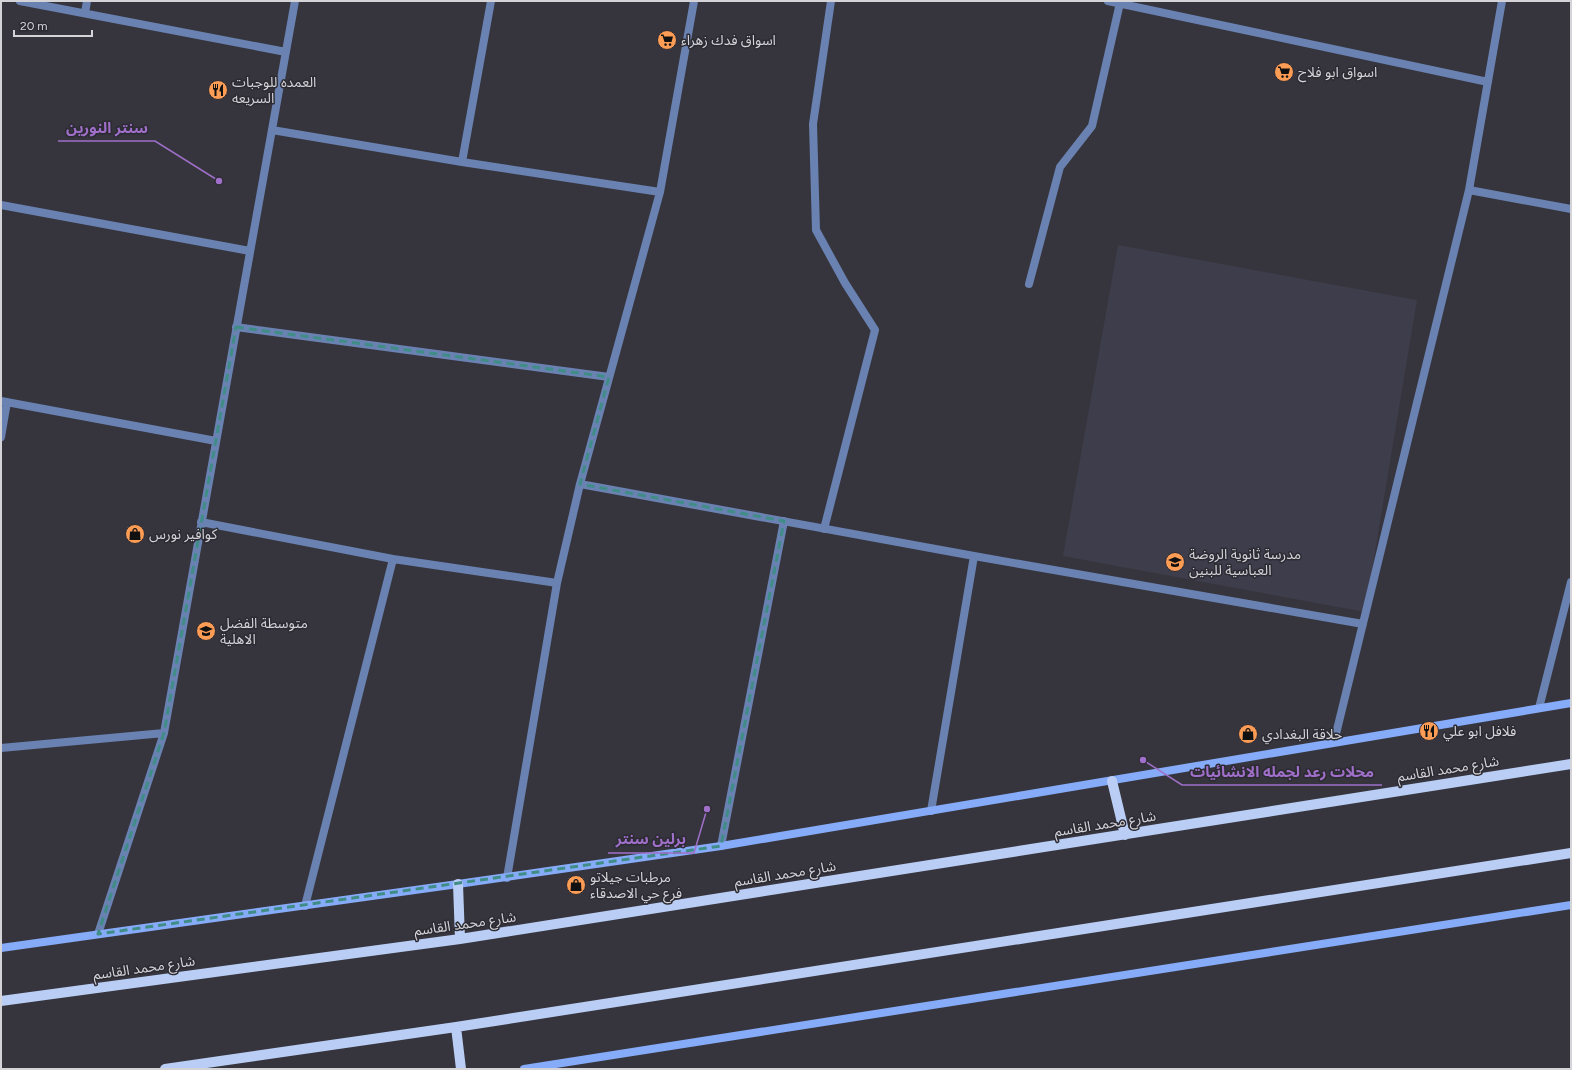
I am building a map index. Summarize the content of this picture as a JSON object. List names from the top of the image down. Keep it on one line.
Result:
{"streets":{"main road":["شارع محمد القاسم"]},"places":{"supermarket":["اسواق فدك زهراء","اسواق ابو فلاح"],"restaurant":["العمده للوجبات السريعه","فلافل ابو علي"],"other":["سنتر النورين","محلات رعد لجمله الانشائيات","برلين سنتر"],"shop":["كوافير نورس","حلاقة البغدادي","مرطبات جيلاتو فرع حي الاصدقاء"],"school or university":["مدرسة ثانوية الروضة العباسية للبنين","متوسطة الفضل الاهلية"]},"scale_bar":"20 m"}
